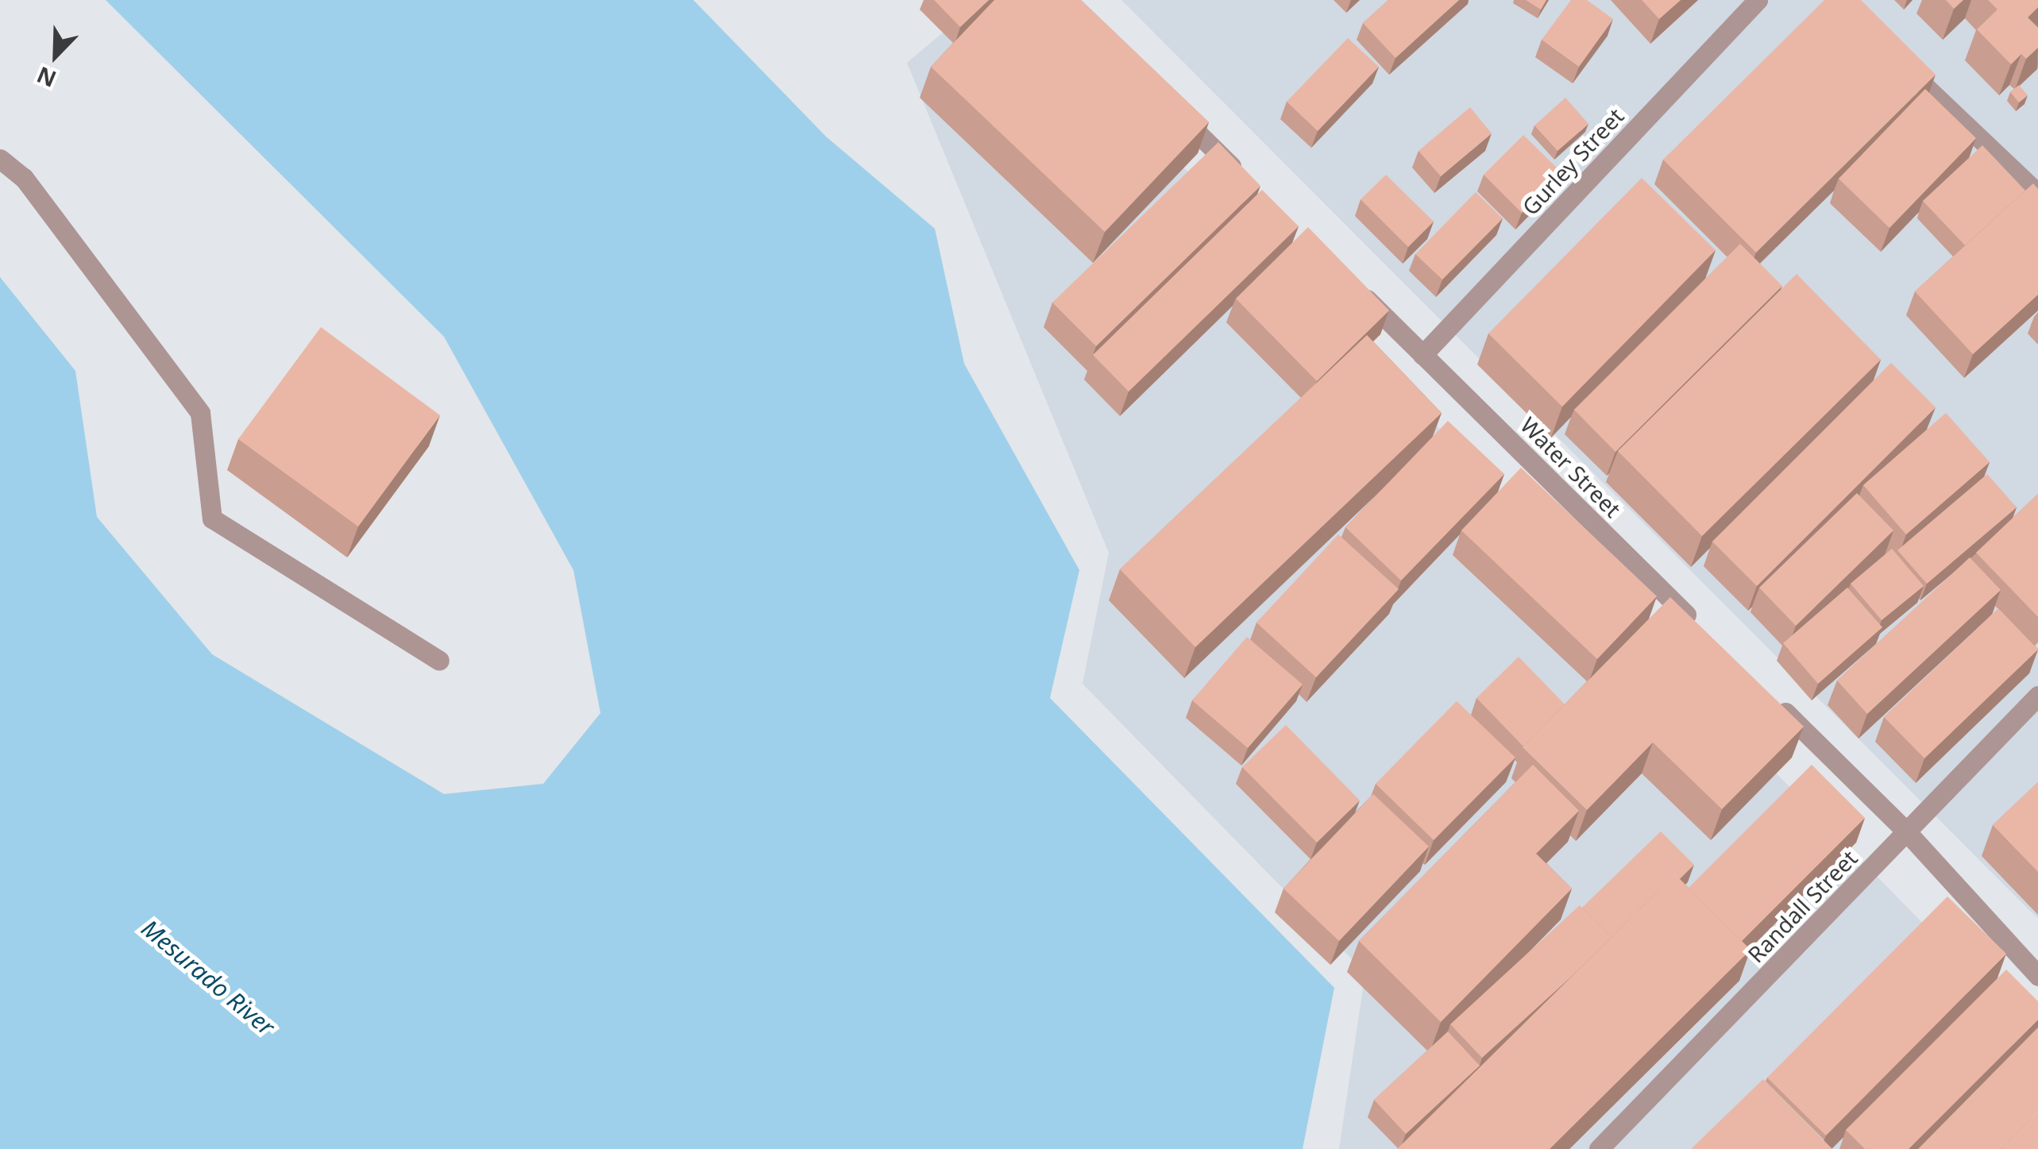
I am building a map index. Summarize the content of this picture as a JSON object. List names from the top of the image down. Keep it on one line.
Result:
{"streets":{"street":["Gurley Street","Water Street","Randall Street"]},"crossings":[["Gurley Street","Water Street"]],"water":["Mesurado River"],"north":"bottom left"}
